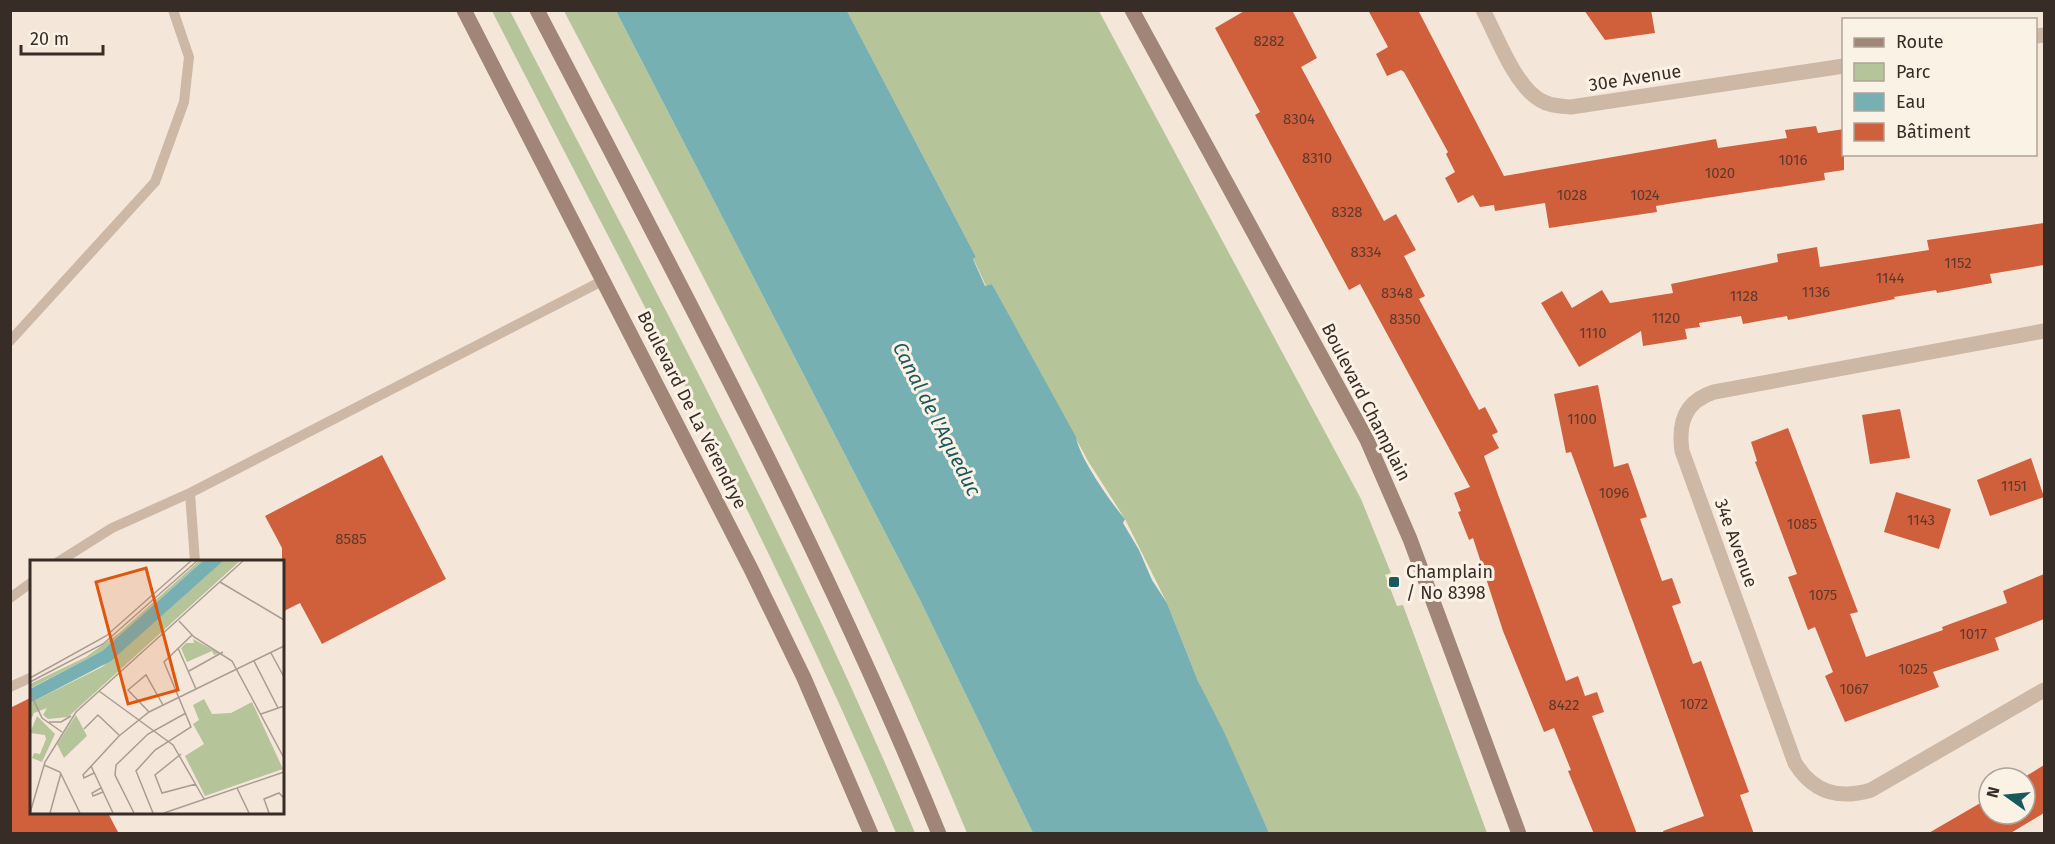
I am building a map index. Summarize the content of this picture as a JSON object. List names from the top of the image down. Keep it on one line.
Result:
{"streets":{"main road":["Boulevard Champlain","Boulevard De La Vérendrye"],"street":["30e Avenue","34e Avenue"]},"water":["Canal de l'Aqueduc"],"places":{"transit":["Champlain / No 8398"]},"house_numbers":["8282","8304","8310","1016","1020","1028","1024","8328","8334","1152","1144","1136","8348","1128","1120","8350","1110","1100","1151","1096","1143","1085","8585","1075","1017","1025","1067","1072","8422"],"legend":["Route","Parc","Eau","Bâtiment"],"scale_bar":"20 m","north":"left"}
